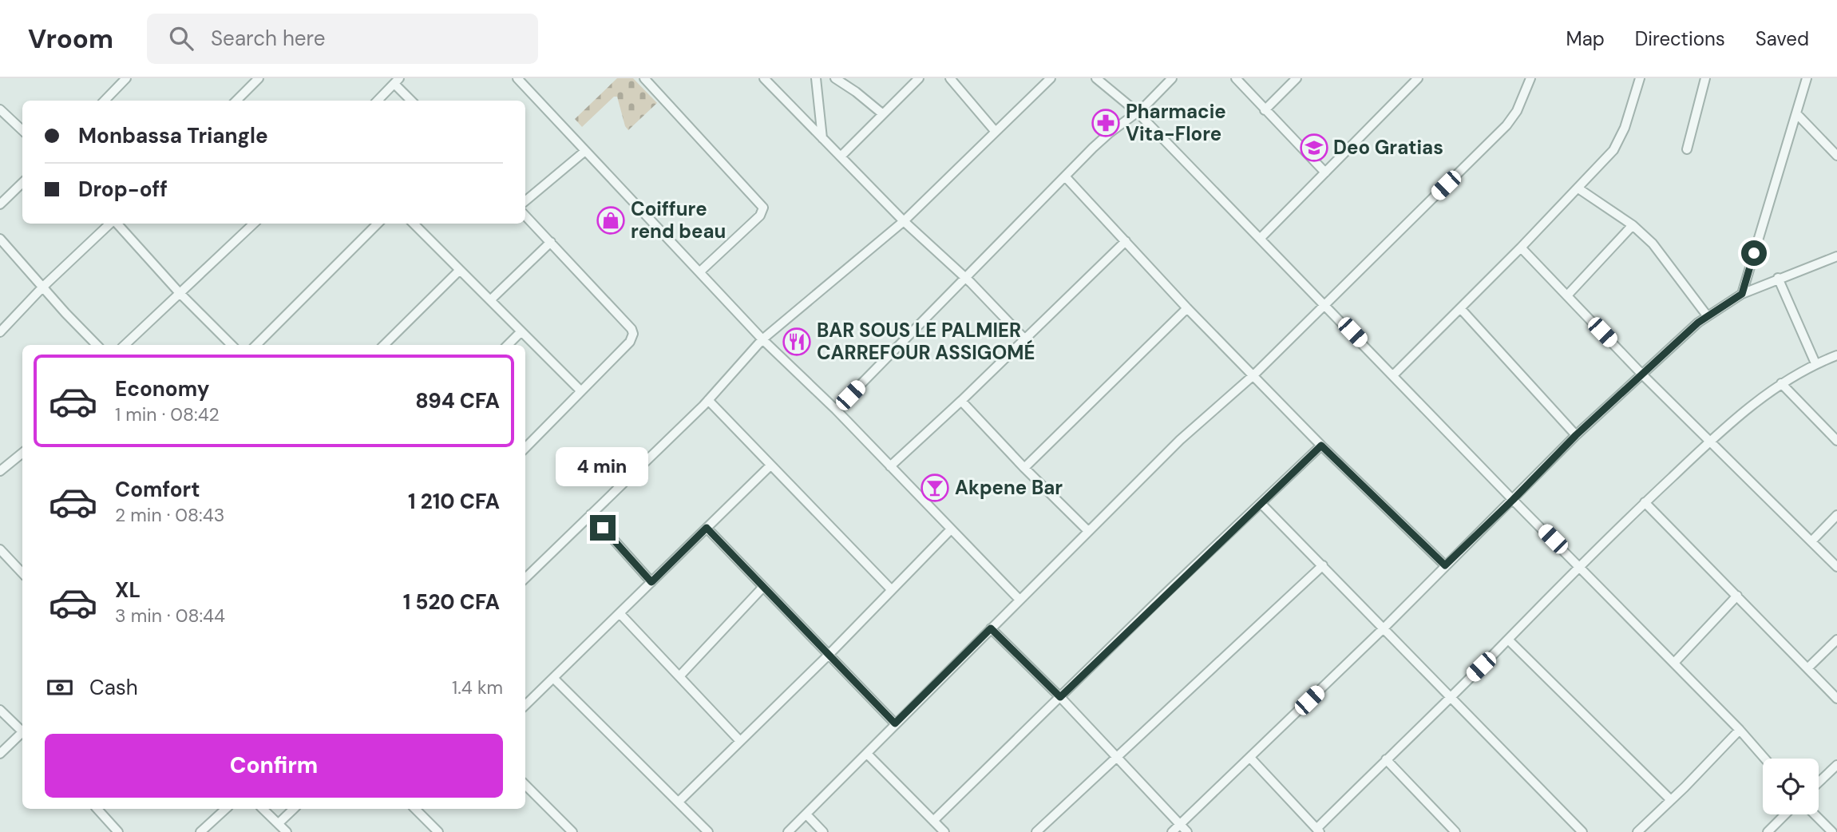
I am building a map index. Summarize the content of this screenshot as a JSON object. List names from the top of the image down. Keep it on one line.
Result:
{"places":{"pharmacy":["Pharmacie Vita-Flore"],"school or university":["Deo Gratias"],"shop":["Coiffure rend beau"],"restaurant":["BAR SOUS LE PALMIER CARREFOUR ASSIGOMÉ"],"bar":["Akpene Bar"]},"page":{"header":"Vroom","search":"Search here","nav":["Map","Directions","Saved"],"banner":["Monbassa Triangle","Drop-off"],"list":[{"name":"Economy","note":"1 min · 08:42","value":"894 CFA"},{"name":"Comfort","note":"2 min · 08:43","value":"1 210 CFA"},{"name":"XL","note":"3 min · 08:44","value":"1 520 CFA"}],"bubble":"4 min","pay":["Cash","1.4 km"],"buttons":"Confirm"}}
